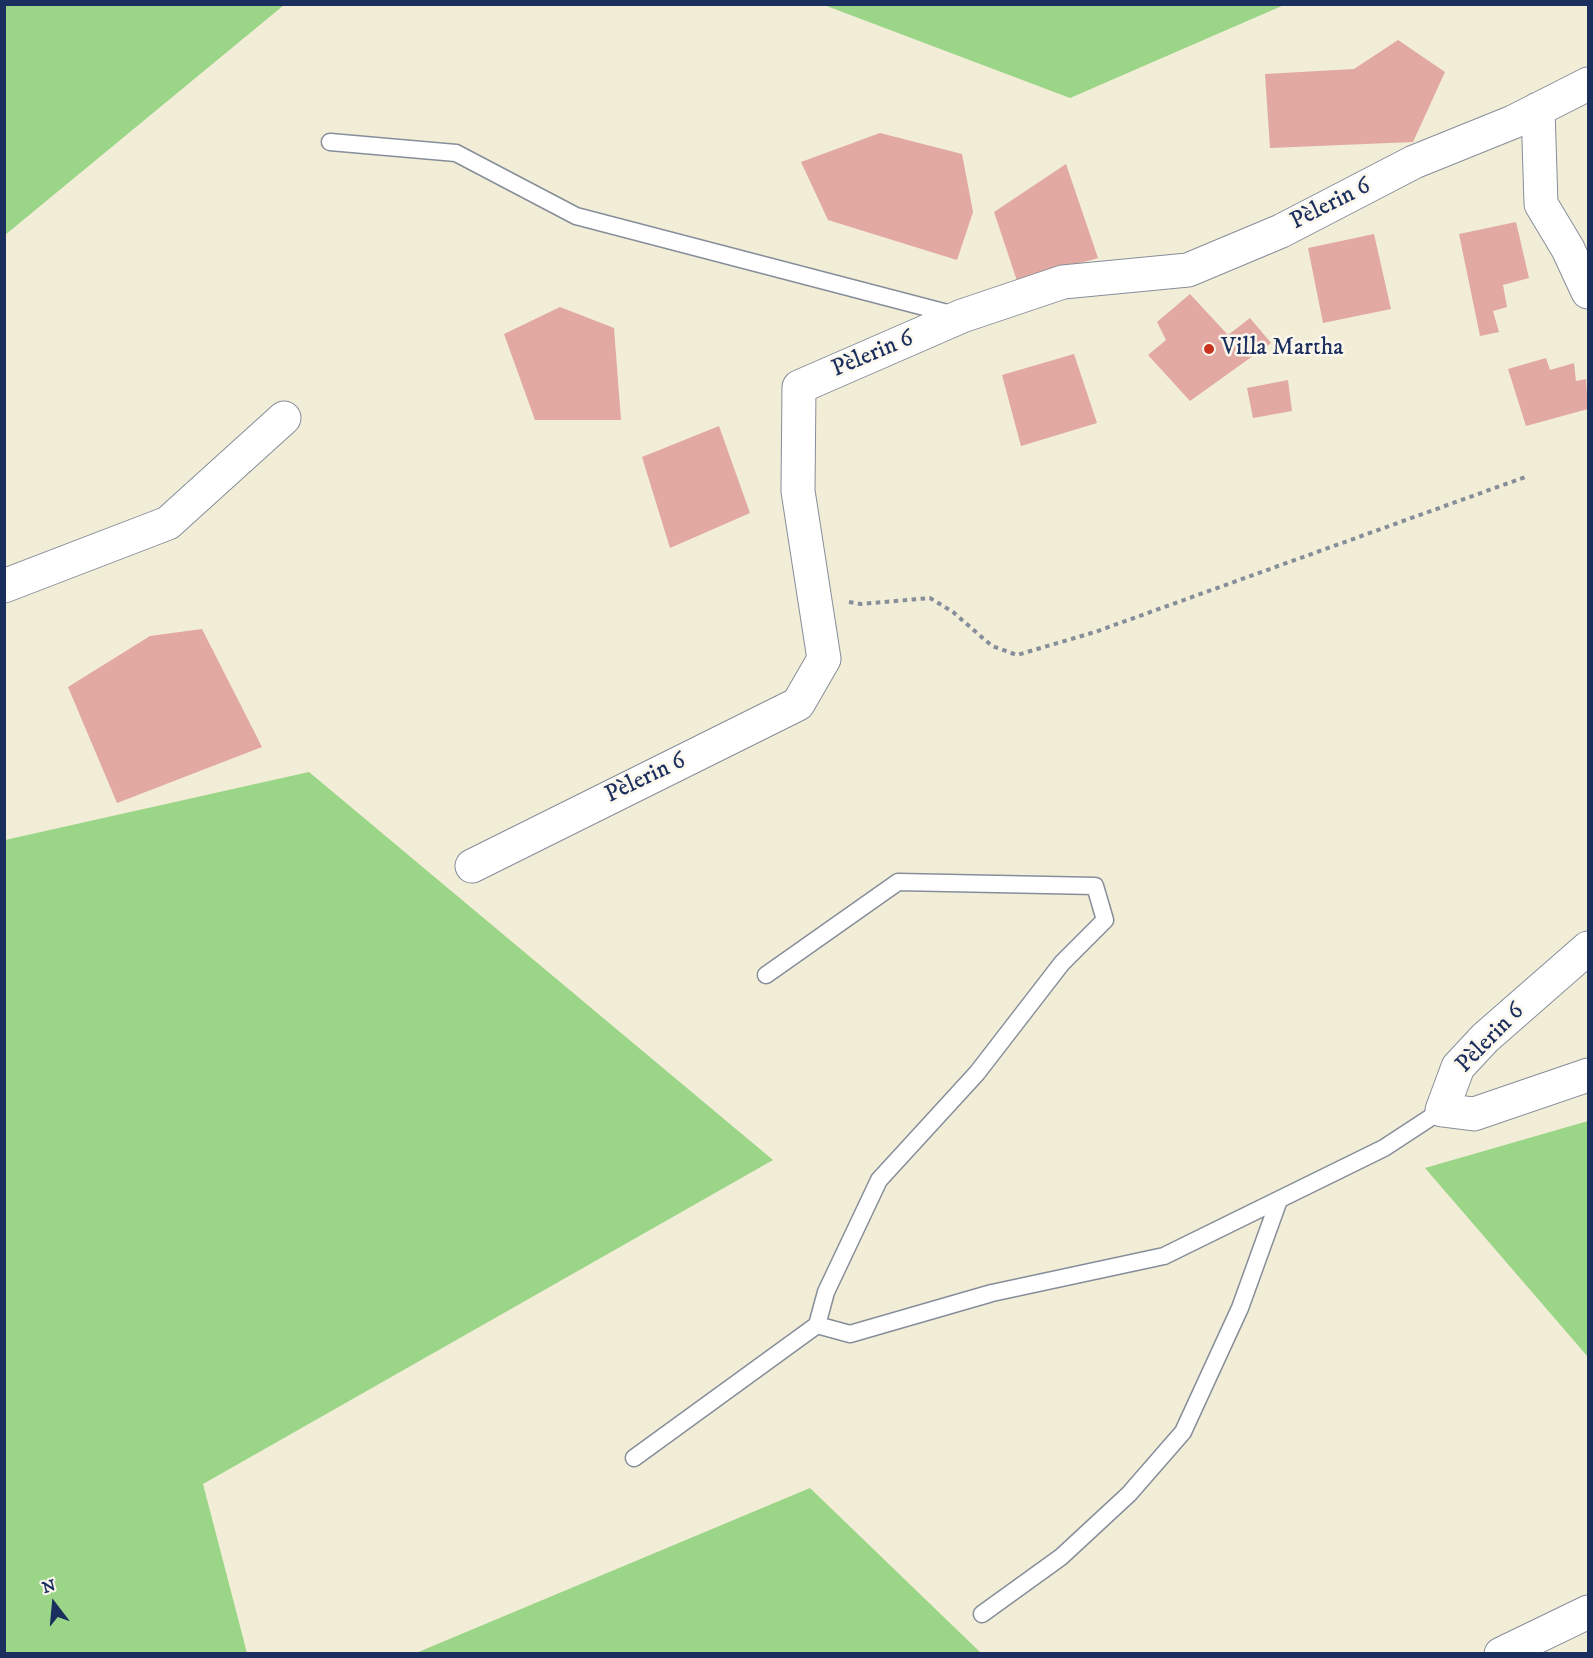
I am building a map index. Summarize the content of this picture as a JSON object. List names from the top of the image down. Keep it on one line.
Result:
{"streets":{"street":["Pèlerin 6"]},"places":["Villa Martha"],"north":"top"}
